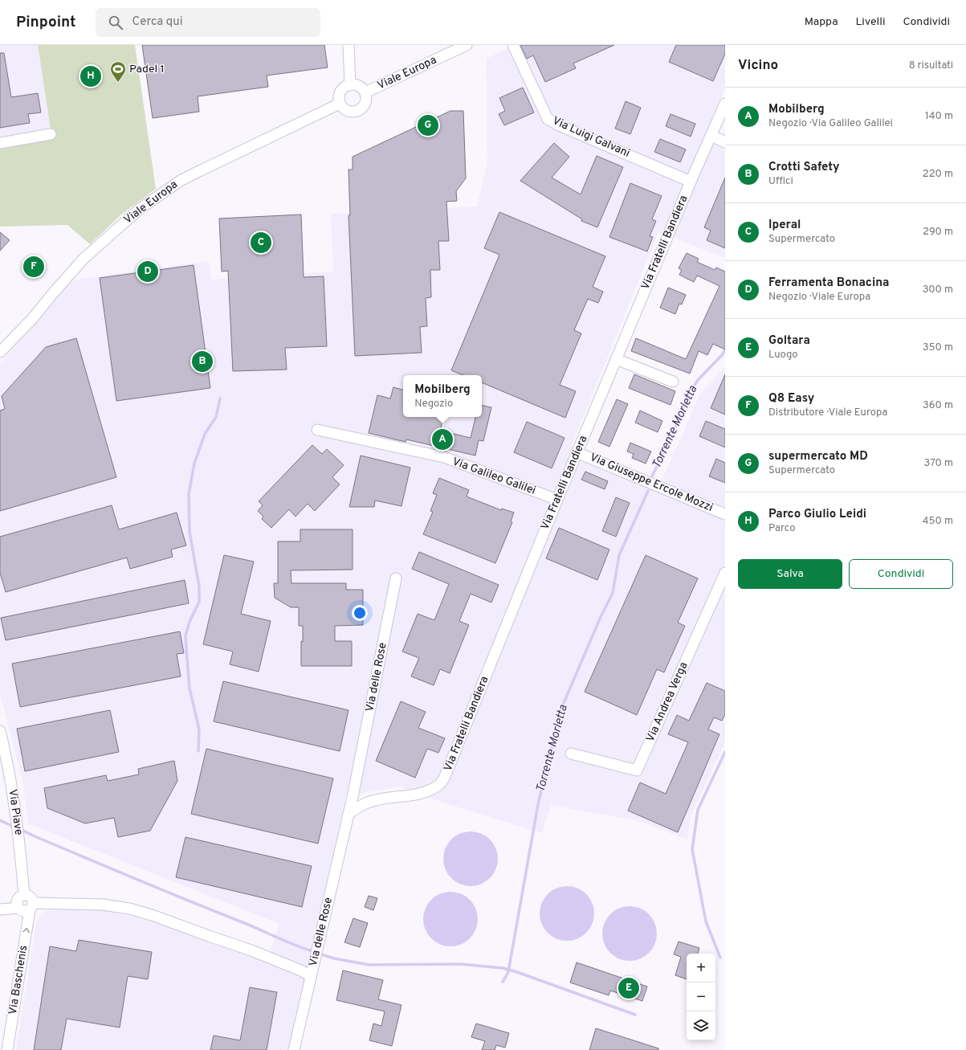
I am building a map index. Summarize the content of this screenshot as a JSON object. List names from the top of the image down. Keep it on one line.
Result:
{"streets":{"street":["Viale Europa","Via Luigi Galvani","Via Fratelli Bandiera","Via Galileo Galilei","Via Giuseppe Ercole Mozzi","Via delle Rose","Via Andrea Verga","Via Piave","Via Baschenis"]},"crossings":[["Via Luigi Galvani","Via Fratelli Bandiera"],["Via Fratelli Bandiera","Via Galileo Galilei"],["Via Fratelli Bandiera","Via Giuseppe Ercole Mozzi"],["Via Fratelli Bandiera","Via delle Rose"],["Via Piave","Via Baschenis"]],"one_way":["Via Baschenis"],"water":["Torrente Morletta"],"places":{"sports":["Padel 1"]},"page":{"header":"Pinpoint","search":"Cerca qui","nav":["Mappa","Livelli","Condividi"],"heading":["Vicino","8 risultati"],"pins":["H","G","C","F","D","B","A","E"],"list":[{"mark":"A","name":"Mobilberg","note":"Negozio · Via Galileo Galilei","value":"140 m"},{"mark":"B","name":"Crotti Safety","note":"Uffici","value":"220 m"},{"mark":"C","name":"Iperal","note":"Supermercato","value":"290 m"},{"mark":"D","name":"Ferramenta Bonacina","note":"Negozio · Viale Europa","value":"300 m"},{"mark":"E","name":"Goltara","note":"Luogo","value":"350 m"},{"mark":"F","name":"Q8 Easy","note":"Distributore · Viale Europa","value":"360 m"},{"mark":"G","name":"supermercato MD","note":"Supermercato","value":"370 m"},{"mark":"H","name":"Parco Giulio Leidi","note":"Parco","value":"450 m"}],"popup":["Mobilberg","Negozio"],"buttons":["Salva","Condividi"],"map_buttons":["+","−"]}}
